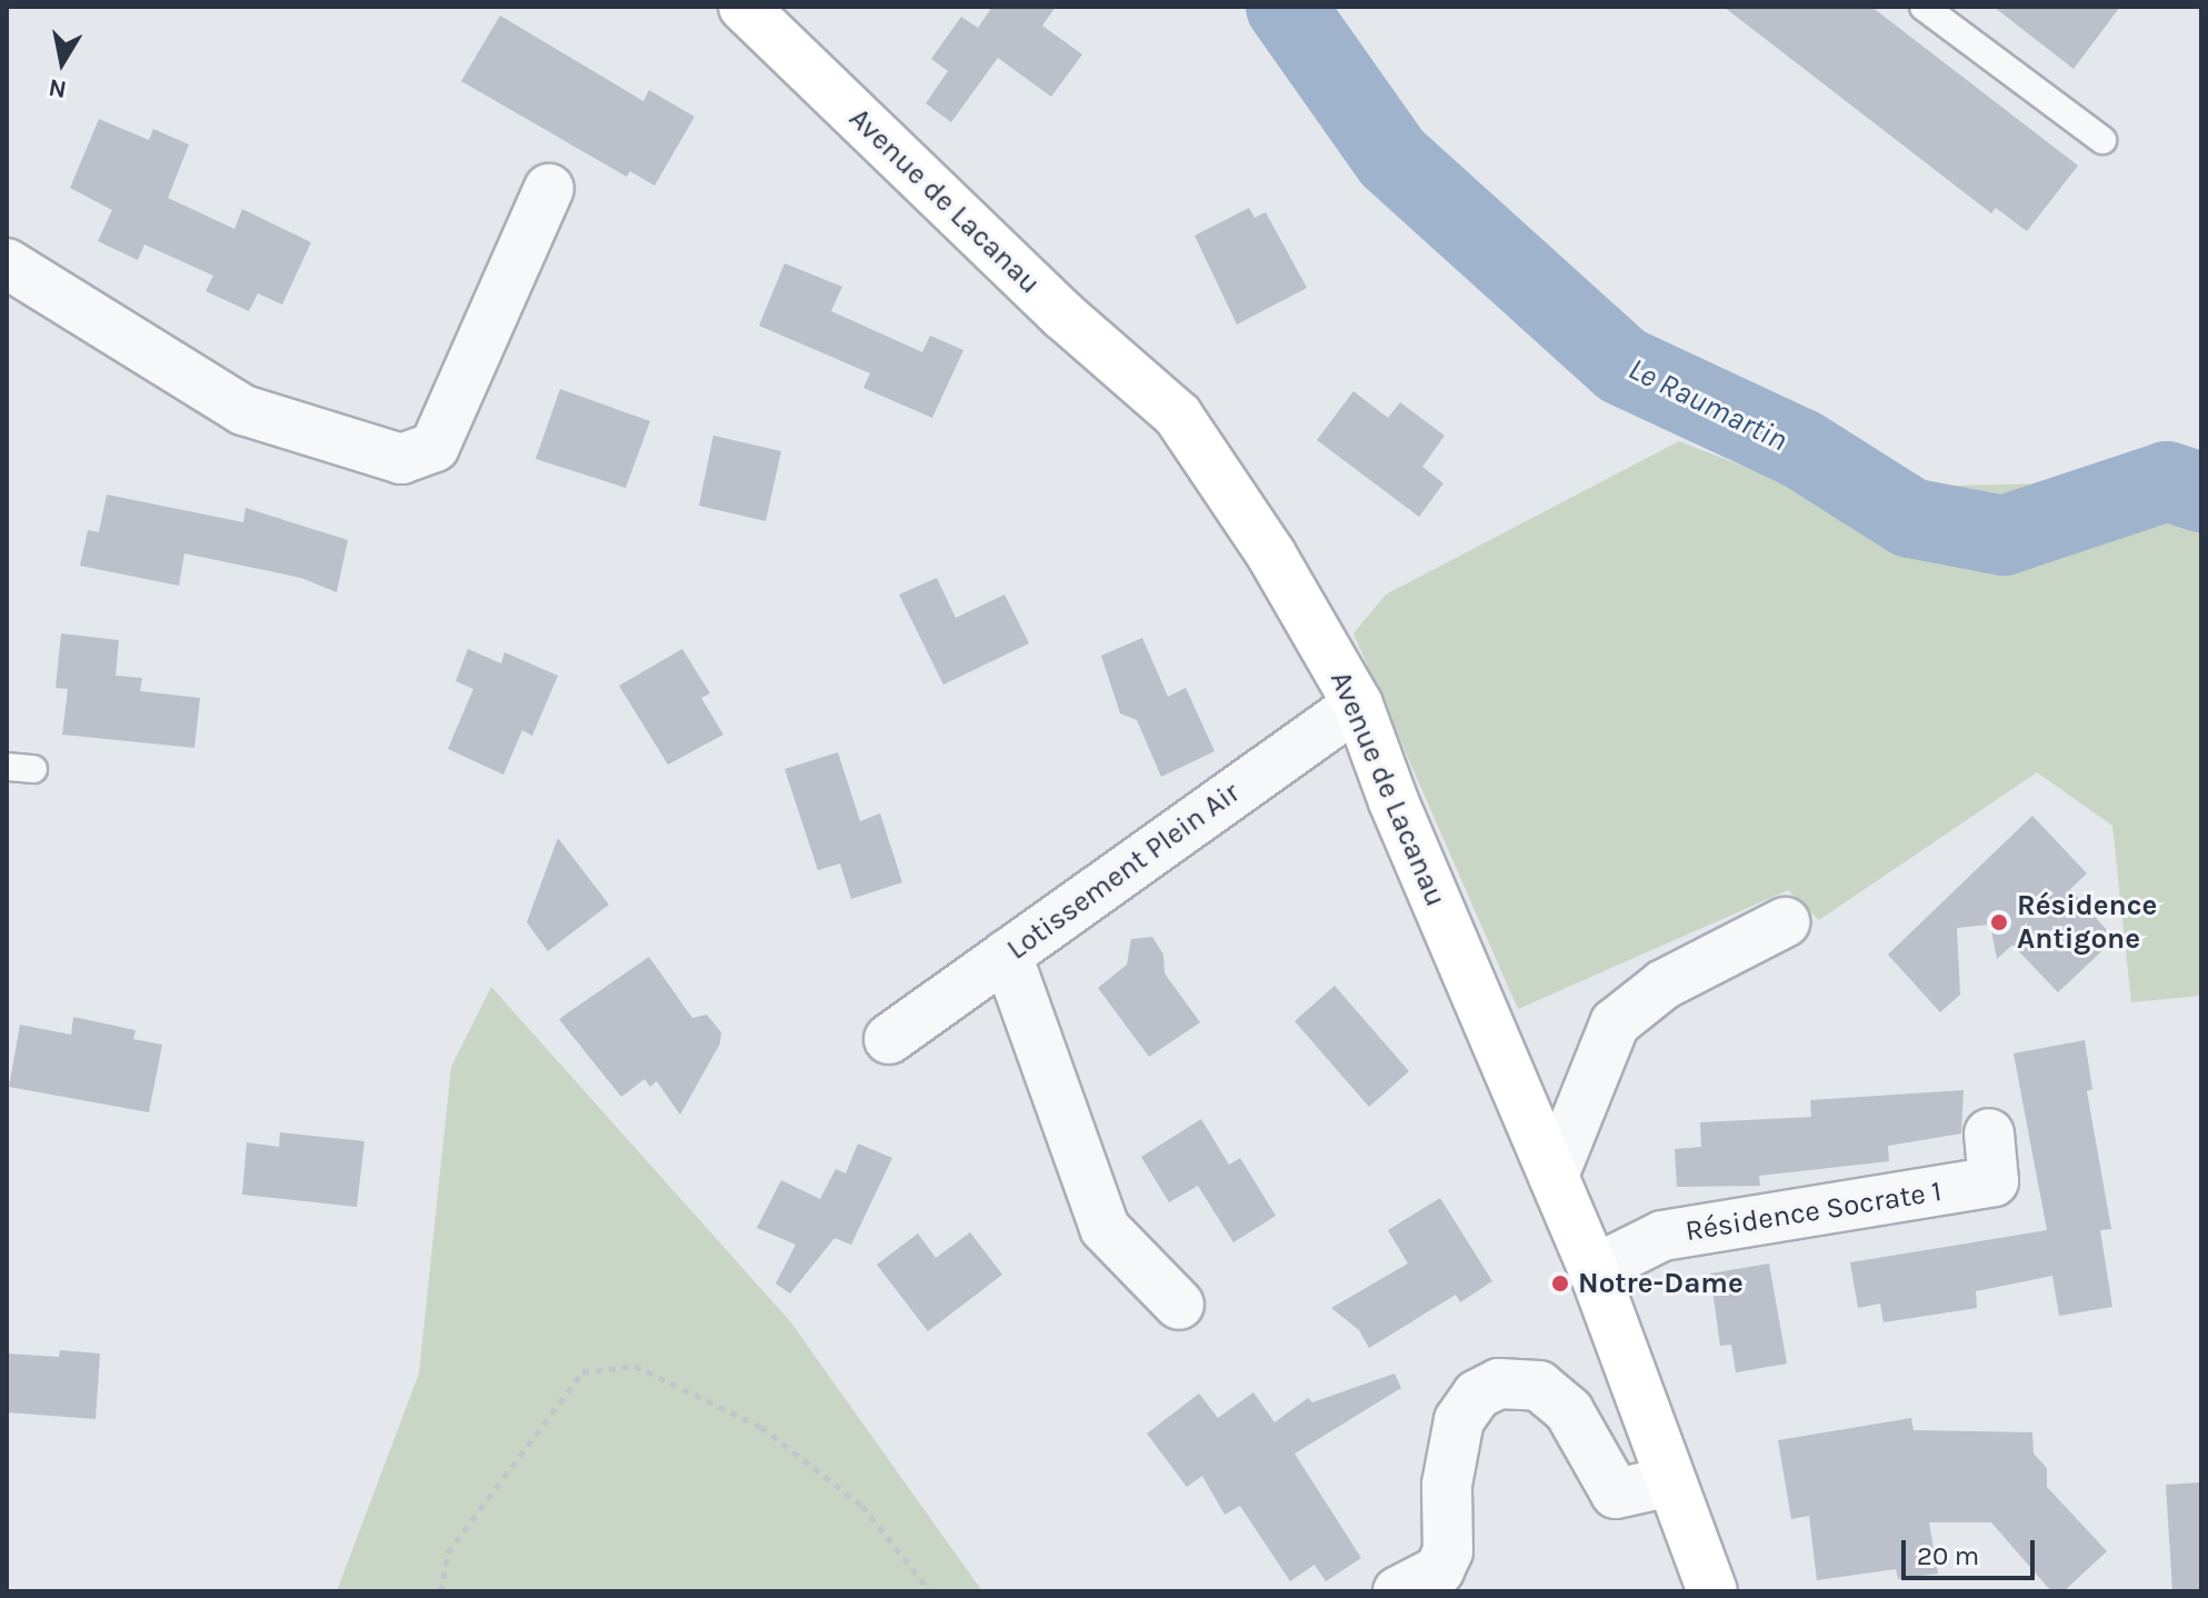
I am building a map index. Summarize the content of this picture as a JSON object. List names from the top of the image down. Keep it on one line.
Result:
{"streets":{"street":["Avenue de Lacanau","Lotissement Plein Air","Résidence Socrate 1"]},"crossings":[["Avenue de Lacanau","Lotissement Plein Air"],["Avenue de Lacanau","Résidence Socrate 1"]],"water":["Le Raumartin"],"places":["Résidence Antigone","Notre-Dame"],"scale_bar":"20 m","north":"bottom"}
